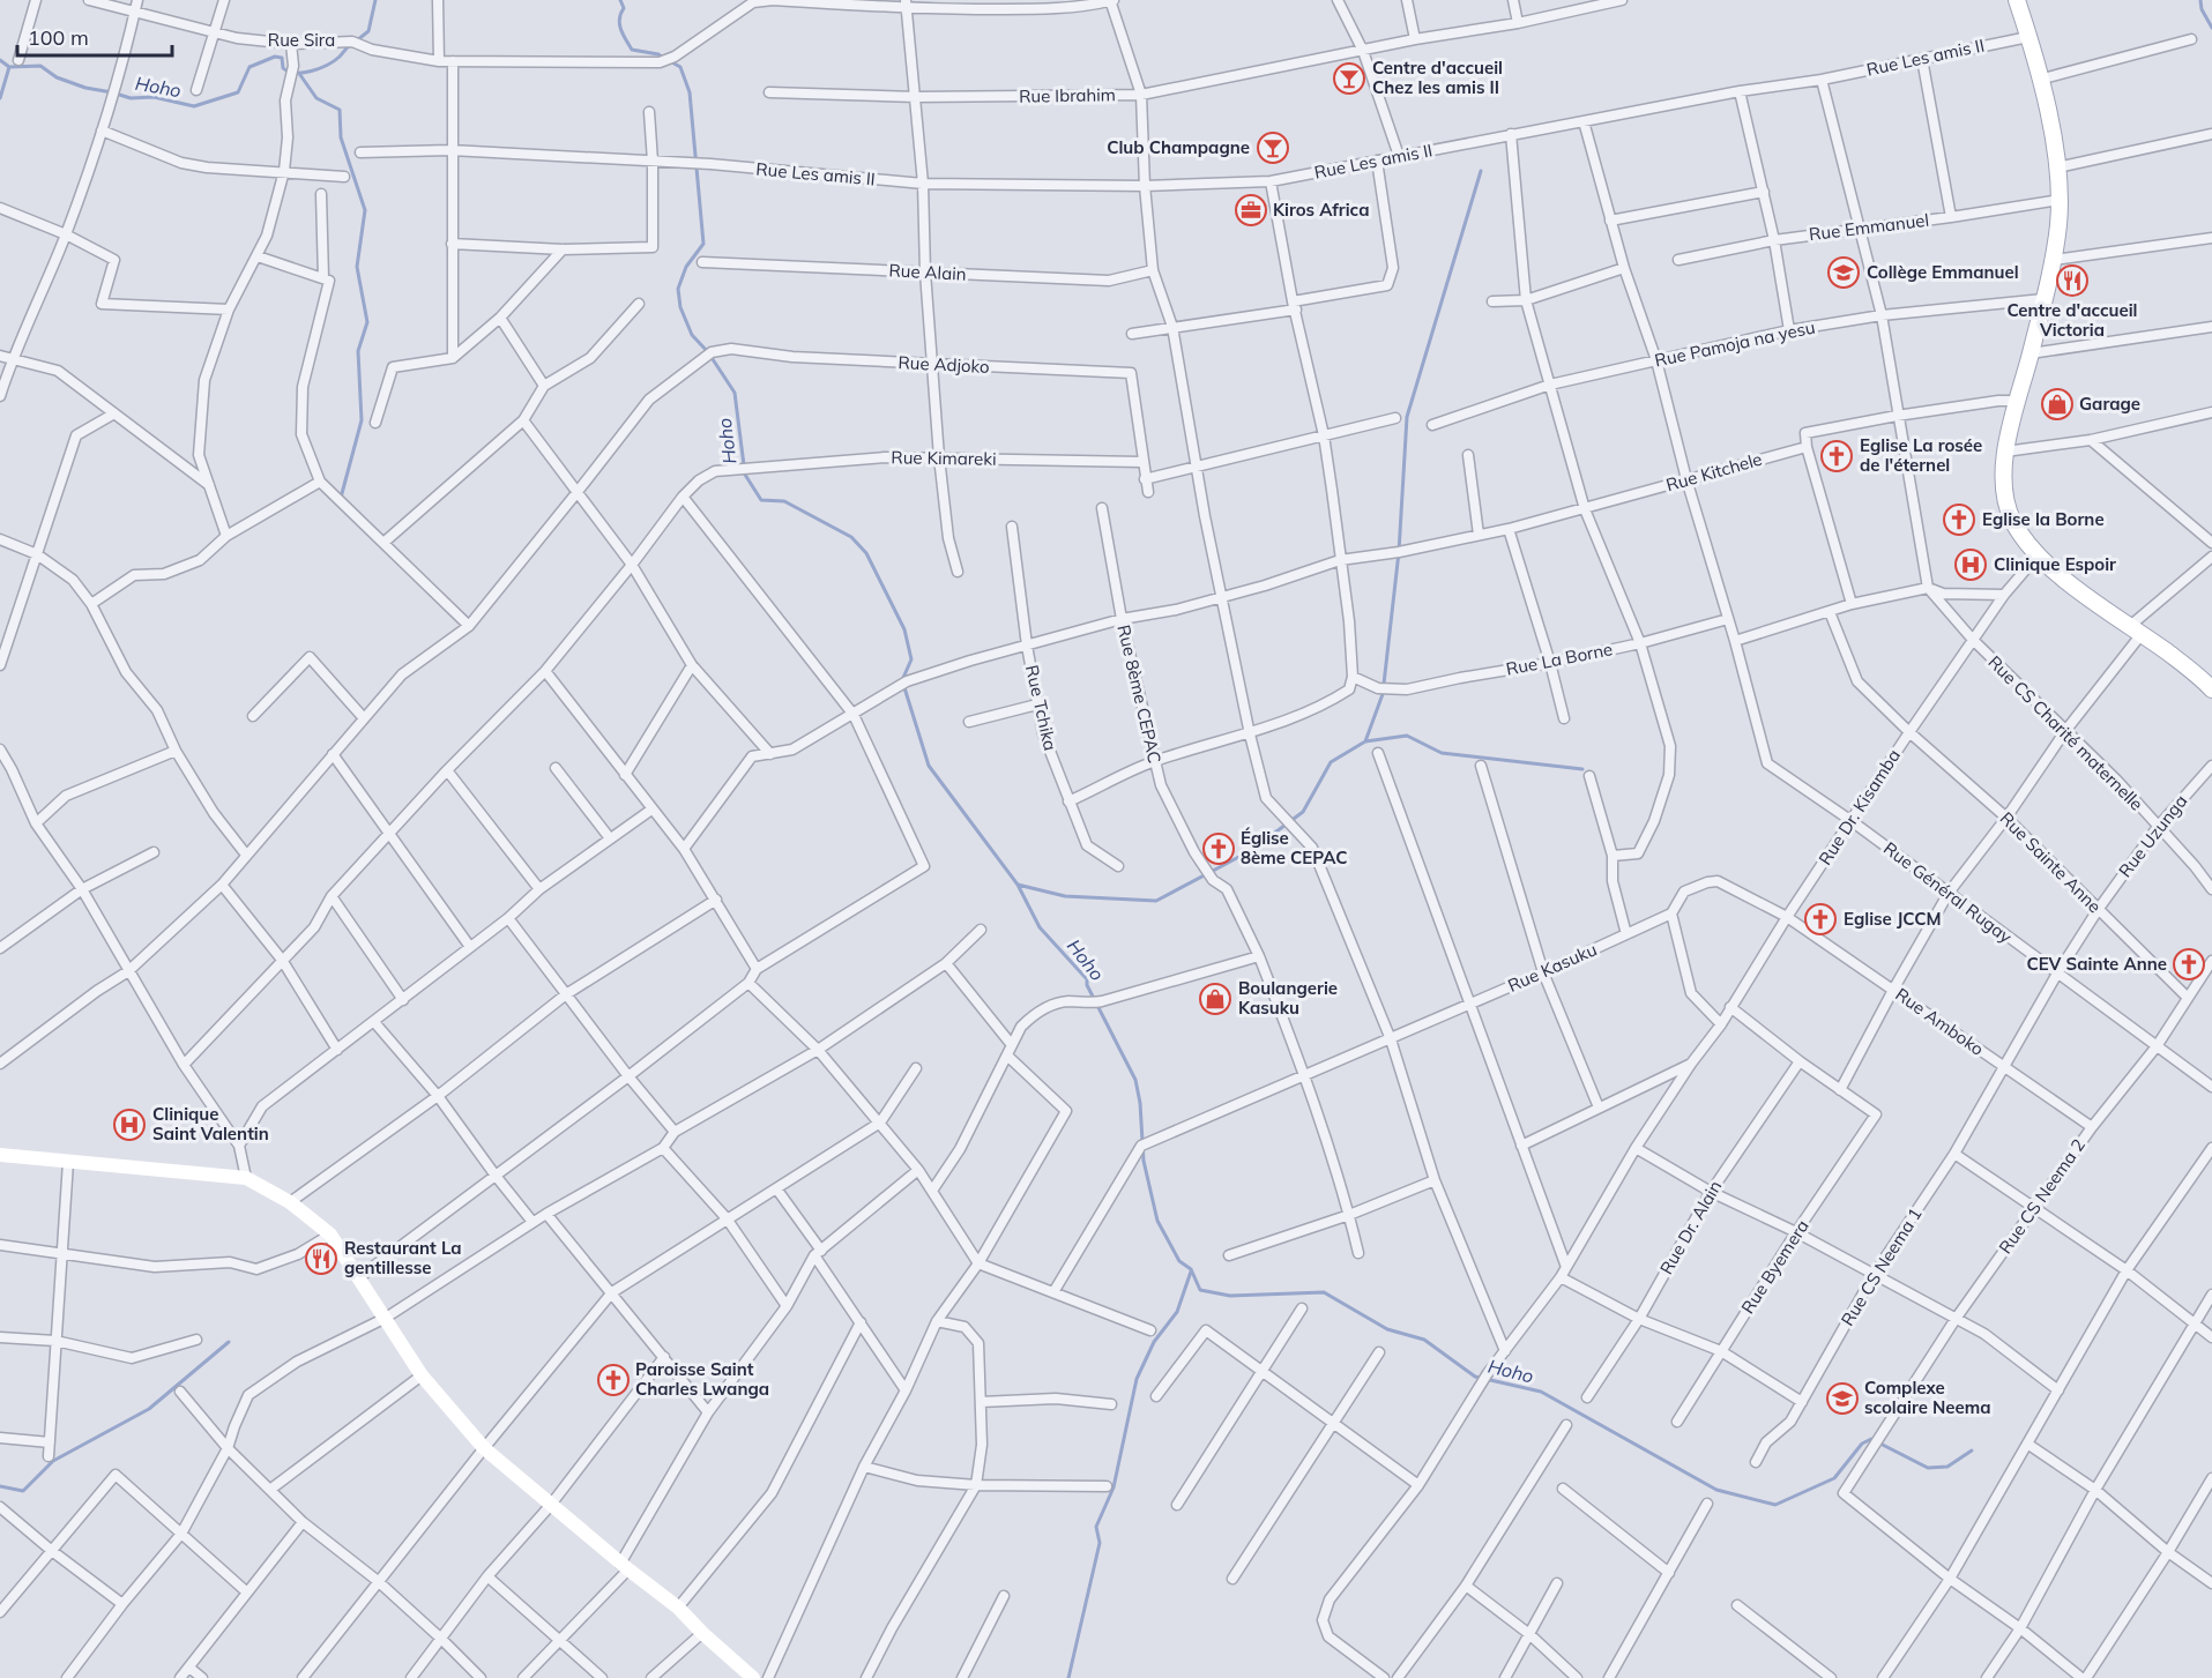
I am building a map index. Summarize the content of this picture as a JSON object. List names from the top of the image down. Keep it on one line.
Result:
{"streets":{"street":["Rue Sira","Rue Les amis II","Rue Ibrahim","Rue Emmanuel","Rue Alain","Rue Pamoja na yesu","Rue Adjoko","Rue Kimareki","Rue Kitchele","Rue La Borne","Rue 8ème CEPAC","Rue Tchika","Rue CS Charité maternelle","Rue Dr. Kisamba","Rue Uzunga","Rue Sainte Anne","Rue Général Rugay","Rue Kasuku","Rue Amboko","Rue CS Neema 2","Rue Dr. Alain","Rue Byemera","Rue CS Neema 1"]},"crossings":[["Rue Les amis II","Rue Général Rugay"],["Rue Pamoja na yesu","Rue Général Rugay"],["Rue Adjoko","Rue Kimareki"],["Rue Kitchele","Rue 8ème CEPAC"],["Rue Kitchele","Rue Tchika"],["Rue Kitchele","Rue Général Rugay"],["Rue La Borne","Rue Général Rugay"],["Rue CS Charité maternelle","Rue Dr. Kisamba"],["Rue CS Charité maternelle","Rue Uzunga"],["Rue Dr. Kisamba","Rue Sainte Anne"],["Rue Dr. Kisamba","Rue Général Rugay"],["Rue Dr. Kisamba","Rue Kasuku"],["Rue Dr. Kisamba","Rue Amboko"],["Rue Uzunga","Rue Sainte Anne"],["Rue Uzunga","Rue Général Rugay"],["Rue Uzunga","Rue CS Neema 1"],["Rue Sainte Anne","Rue CS Neema 2"],["Rue Général Rugay","Rue CS Neema 2"],["Rue Général Rugay","Rue CS Neema 1"],["Rue Kasuku","Rue Amboko"],["Rue Amboko","Rue CS Neema 2"],["Rue Amboko","Rue CS Neema 1"]],"water":["Hoho"],"places":{"bar":["Centre d'accueil Chez les amis II","Club Champagne"],"office":["Kiros Africa"],"school or university":["Collège Emmanuel","Complexe scolaire Neema"],"restaurant":["Centre d'accueil Victoria","Restaurant La gentillesse"],"shop":["Garage","Boulangerie Kasuku"],"church":["Eglise La rosée de l'éternel","Eglise la Borne","Église 8ème CEPAC","Eglise JCCM","CEV Sainte Anne","Paroisse Saint Charles Lwanga"],"hospital":["Clinique Espoir","Clinique Saint Valentin"]},"scale_bar":"100 m"}
